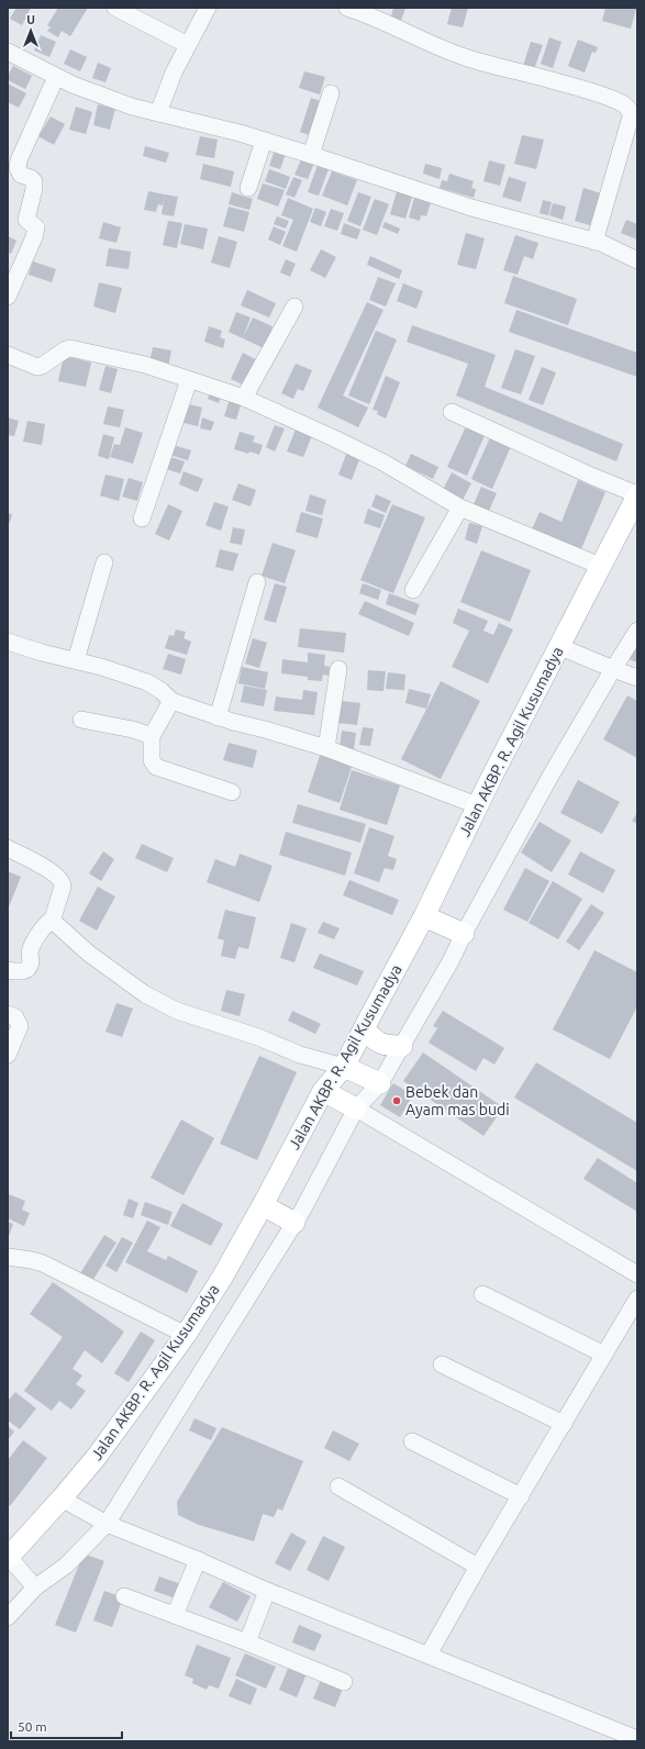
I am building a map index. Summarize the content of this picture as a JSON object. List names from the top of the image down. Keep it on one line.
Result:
{"streets":{"main road":["Jalan AKBP. R. Agil Kusumadya"]},"places":["Bebek dan Ayam mas budi"],"scale_bar":"50 m","north":"top"}
